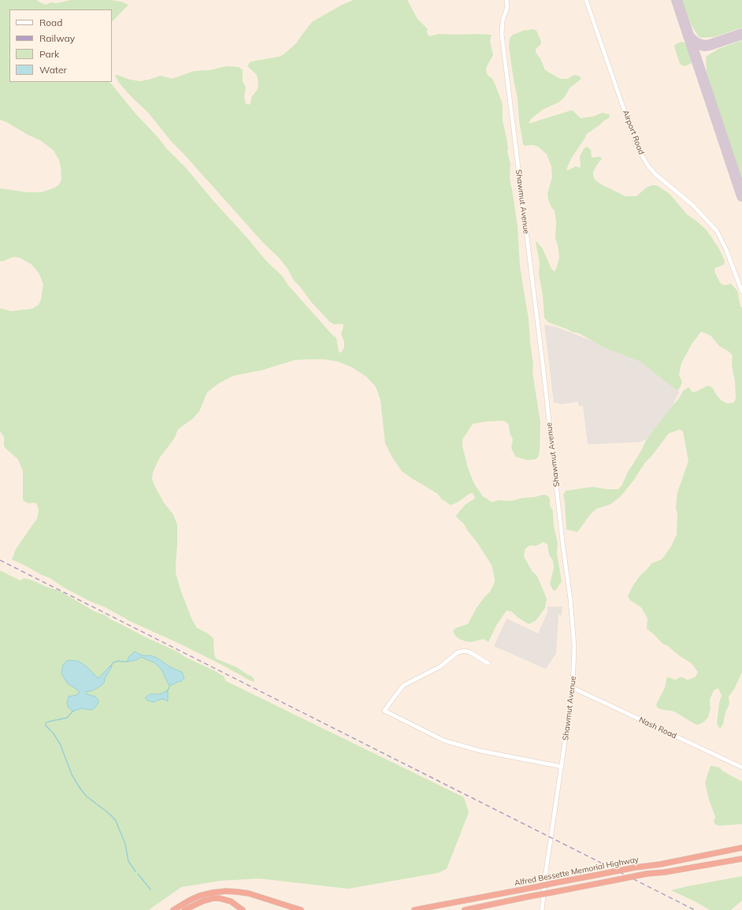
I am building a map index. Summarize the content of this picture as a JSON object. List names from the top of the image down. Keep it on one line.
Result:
{"streets":{"highway":["Alfred Bessette Memorial Highway"],"street":["Airport Road","Shawmut Avenue","Nash Road"]},"crossings":[["Shawmut Avenue","Nash Road"]],"legend":["Road","Railway","Park","Water"]}
